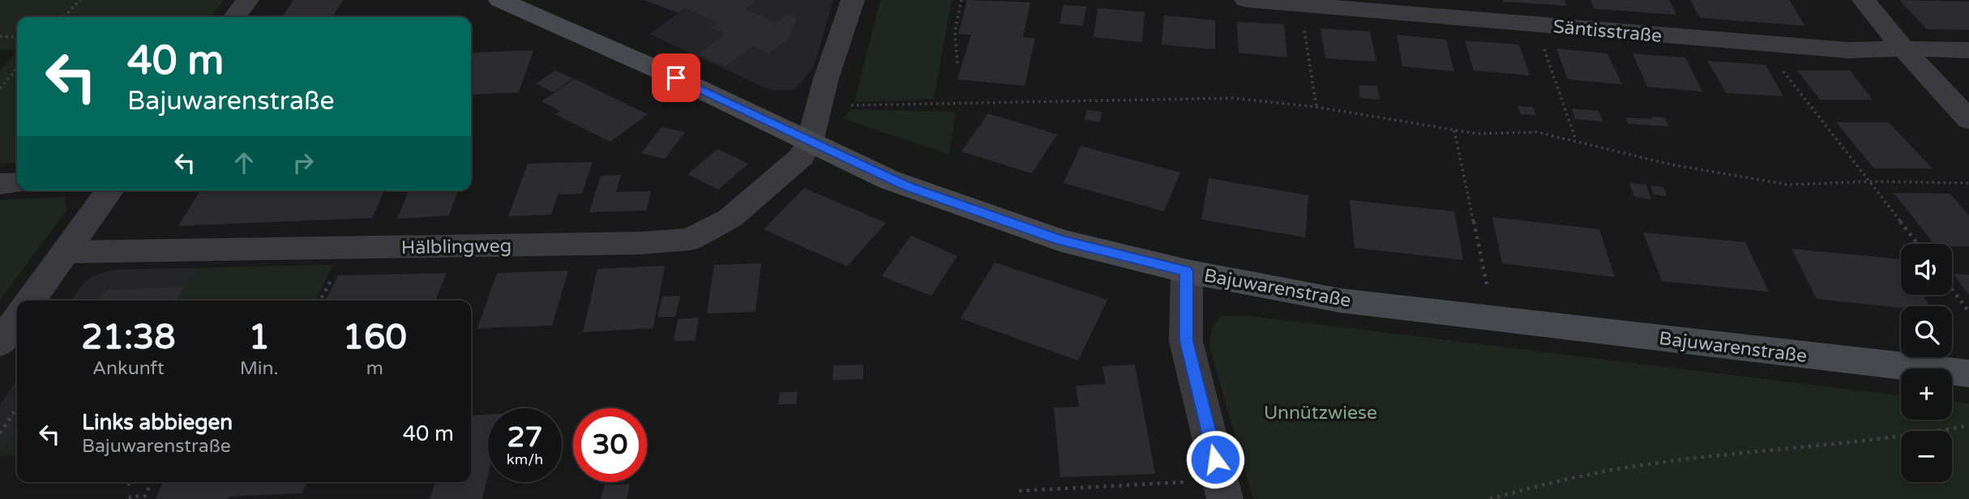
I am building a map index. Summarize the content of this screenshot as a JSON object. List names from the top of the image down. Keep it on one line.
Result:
{"streets":{"main road":["Bajuwarenstraße"],"street":["Säntisstraße","Hälblingweg"]},"crossings":[["Hälblingweg","Bajuwarenstraße"]],"parks":["Unnützwiese"],"page":{"turn":["40 m","Bajuwarenstraße"],"map_buttons":["+","−"],"eta":["21:38","Ankunft","1","Min.","160","m"],"list":[{"name":"Links abbiegen","note":"Bajuwarenstraße","value":"40 m"}],"speed":"27 km/h","limit":"30"}}
